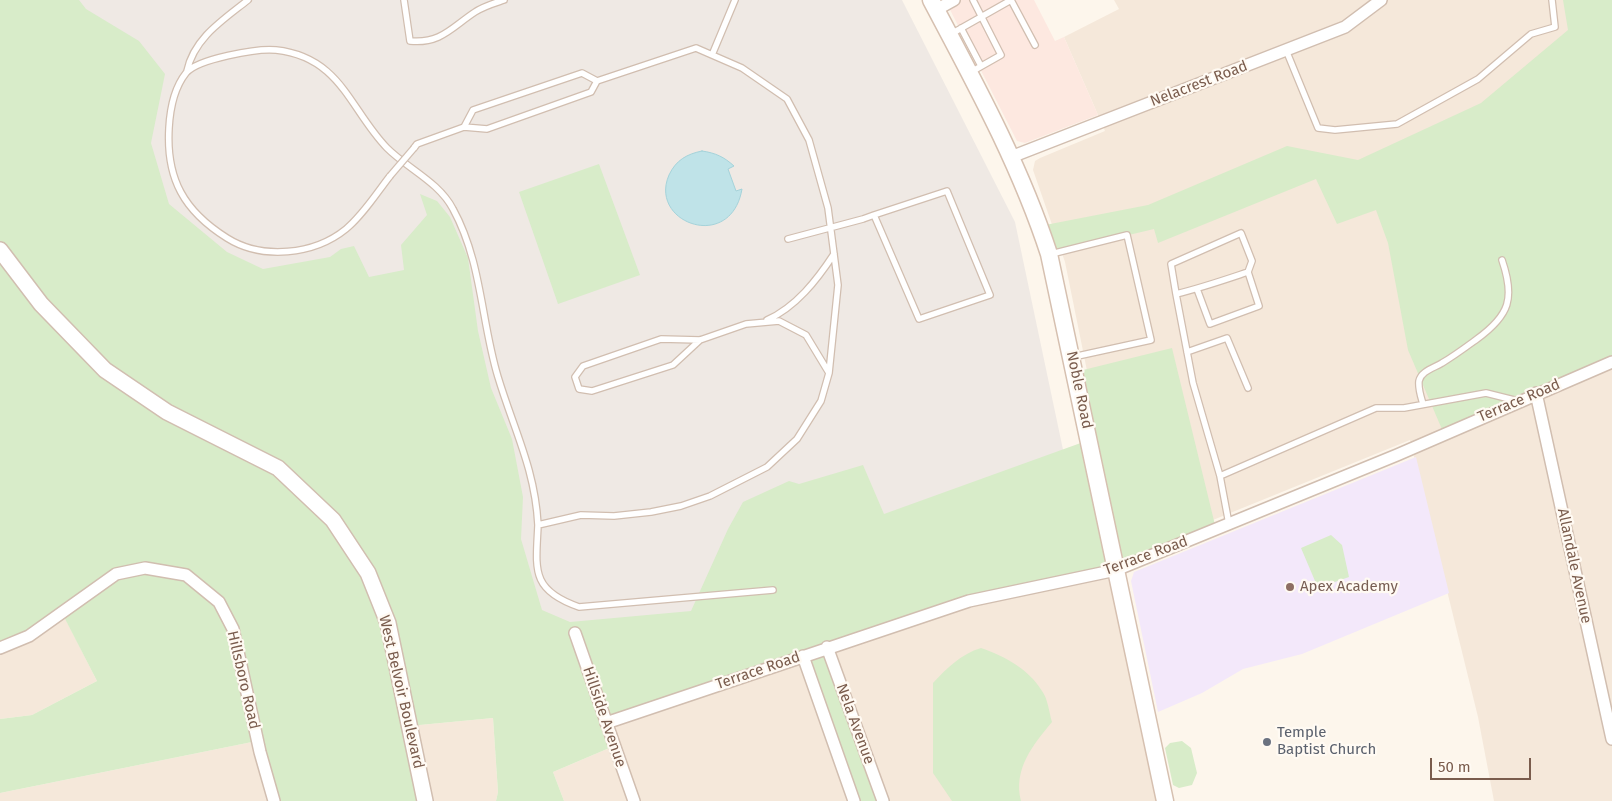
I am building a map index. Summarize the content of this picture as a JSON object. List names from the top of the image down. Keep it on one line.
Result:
{"streets":{"main road":["Noble Road"],"street":["Nelacrest Road","Terrace Road","Allandale Avenue","Hillsboro Road","West Belvoir Boulevard","Hillside Avenue","Nela Avenue"]},"crossings":[["Nelacrest Road","Noble Road"],["Noble Road","Terrace Road"],["Terrace Road","Allandale Avenue"],["Terrace Road","Hillside Avenue"],["Terrace Road","Nela Avenue"]],"places":["Apex Academy","Temple Baptist Church"],"scale_bar":"50 m"}
